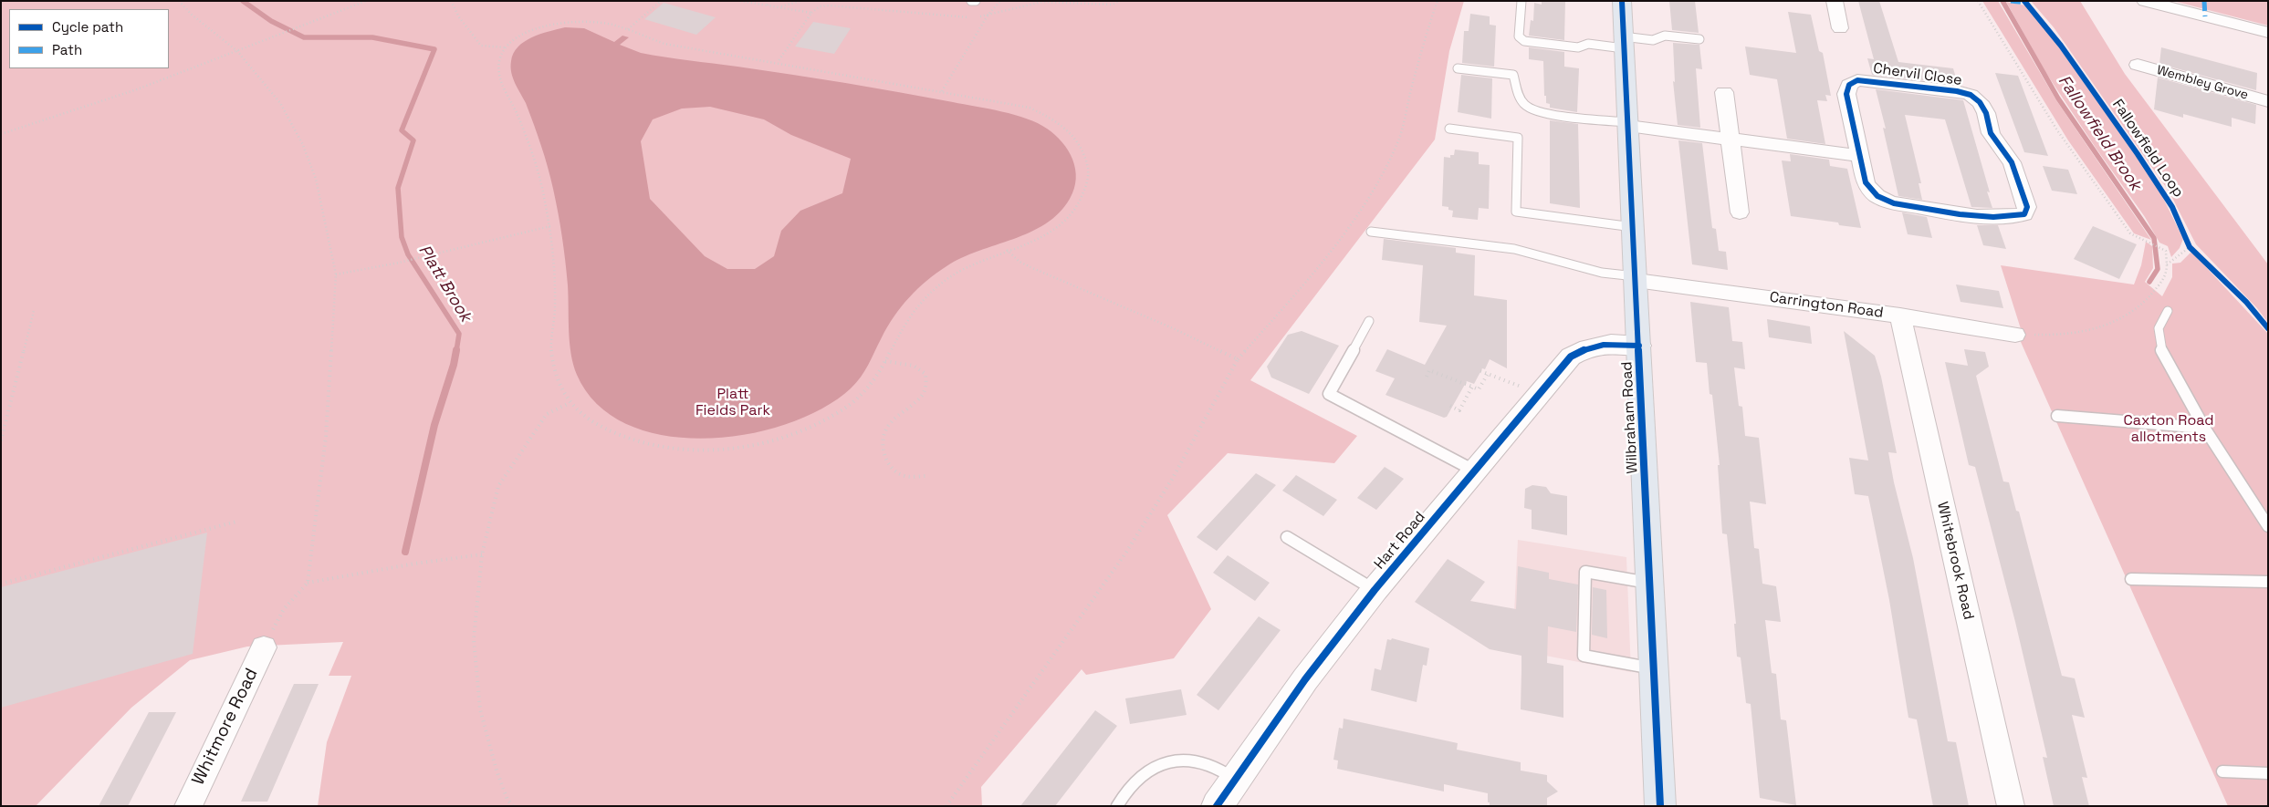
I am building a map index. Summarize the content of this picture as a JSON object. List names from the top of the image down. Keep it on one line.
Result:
{"streets":{"highway":["Wilbraham Road"],"street":["Chervil Close","Wembley Grove","Carrington Road","Hart Road","Whitebrook Road","Whitmore Road"],"cycle path":["Fallowfield Loop"]},"crossings":[["Carrington Road","Wilbraham Road"],["Carrington Road","Whitebrook Road"],["Wilbraham Road","Hart Road"]],"water":["Fallowfield Brook","Platt Brook"],"parks":["Platt Fields Park","Caxton Road allotments"],"legend":["Cycle path","Path"]}
